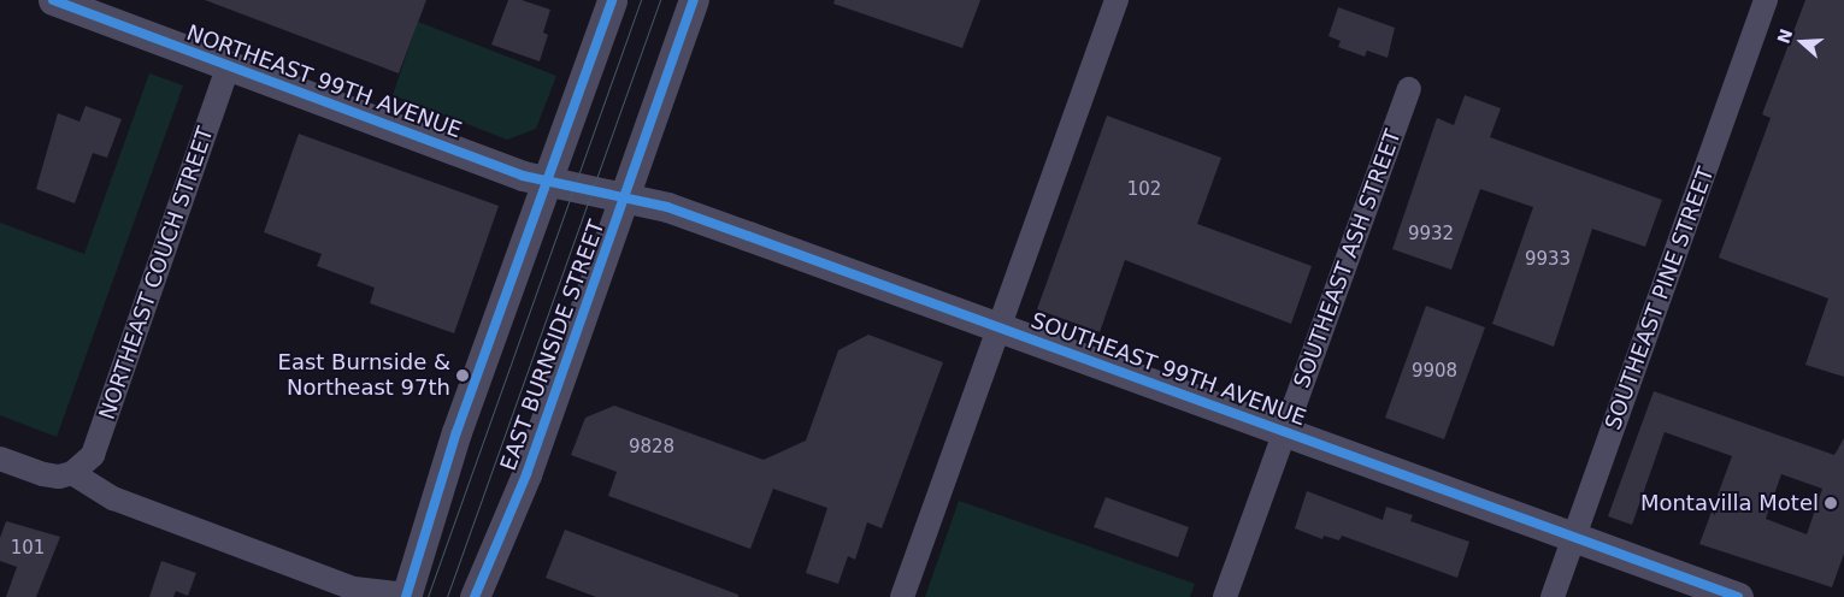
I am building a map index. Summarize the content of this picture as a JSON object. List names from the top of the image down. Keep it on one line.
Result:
{"streets":{"street":["NORTHEAST 99TH AVENUE","SOUTHEAST ASH STREET","NORTHEAST COUCH STREET","SOUTHEAST PINE STREET","EAST BURNSIDE STREET","SOUTHEAST 99TH AVENUE"]},"crossings":[["NORTHEAST 99TH AVENUE","NORTHEAST COUCH STREET"],["NORTHEAST 99TH AVENUE","SOUTHEAST 99TH AVENUE"],["SOUTHEAST ASH STREET","SOUTHEAST 99TH AVENUE"],["SOUTHEAST PINE STREET","SOUTHEAST 99TH AVENUE"],["EAST BURNSIDE STREET","SOUTHEAST 99TH AVENUE"]],"places":["East Burnside & Northeast 97th","Montavilla Motel"],"house_numbers":["102","9932","9933","9908","9828","101"],"north":"left"}
